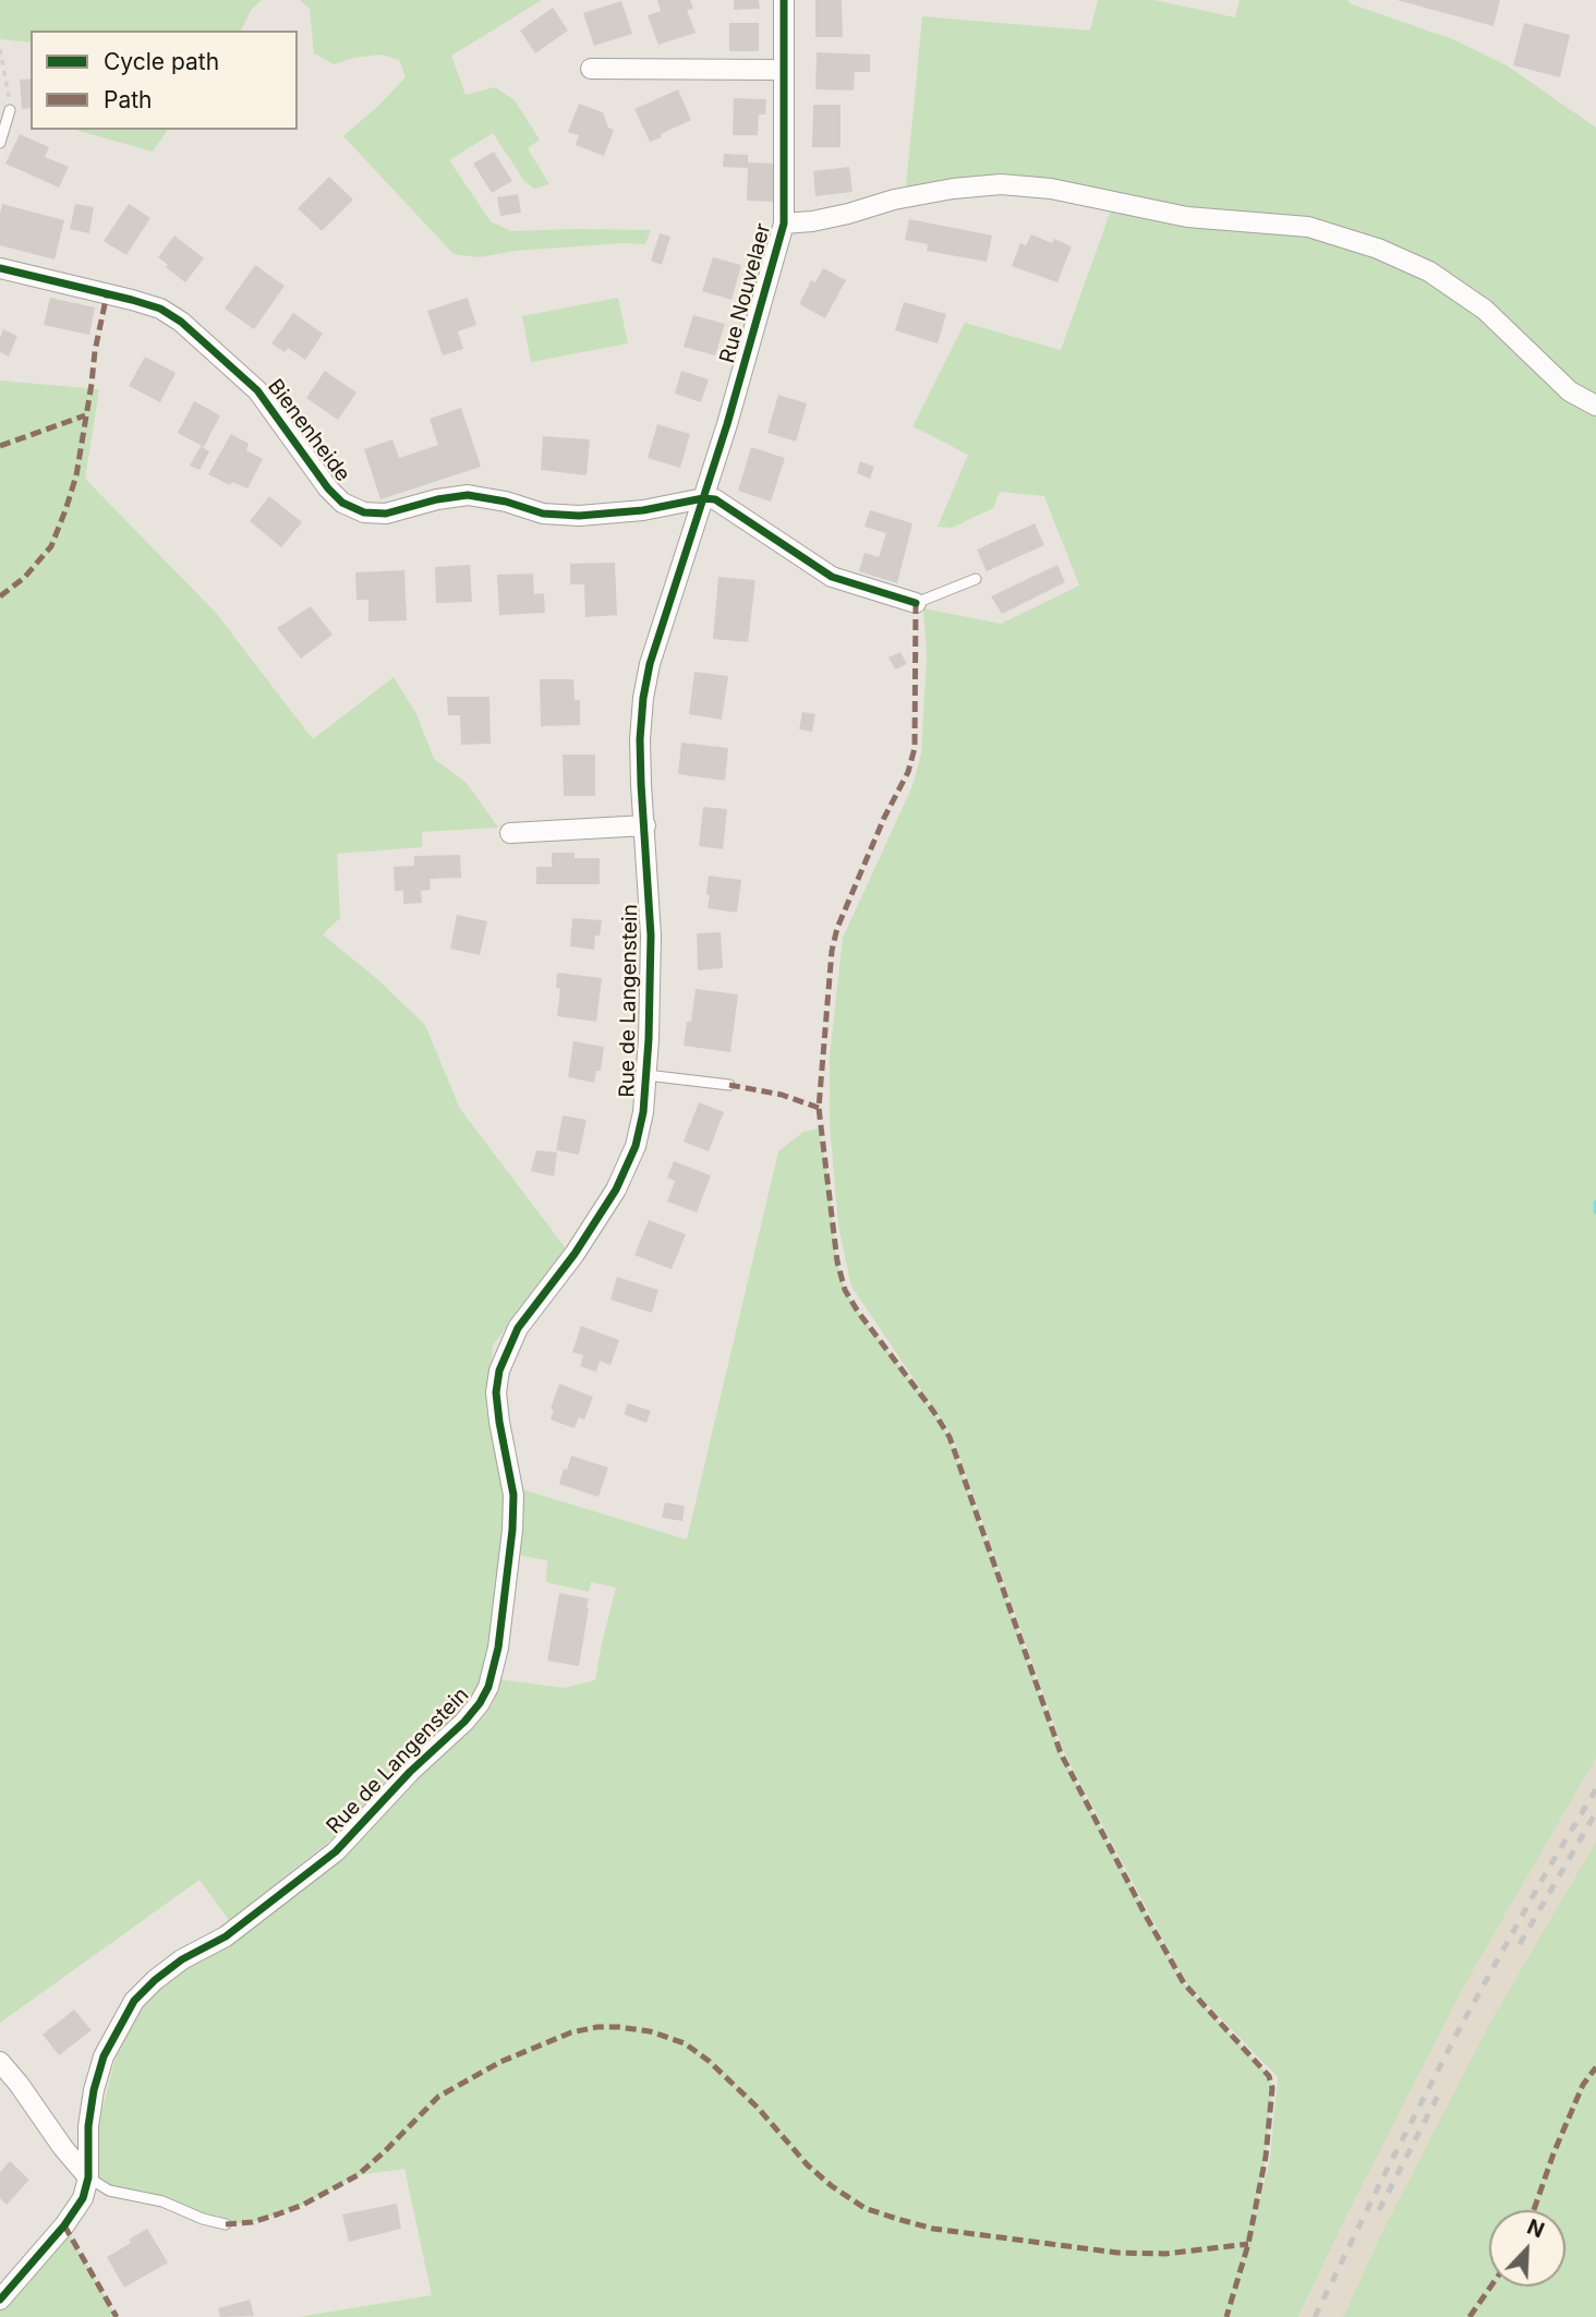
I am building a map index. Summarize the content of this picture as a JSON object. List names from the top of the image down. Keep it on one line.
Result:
{"streets":{"street":["Rue Nouvelaer","Bienenheide","Rue de Langenstein"]},"crossings":[["Rue Nouvelaer","Bienenheide"],["Rue Nouvelaer","Rue de Langenstein"],["Bienenheide","Rue de Langenstein"]],"legend":["Cycle path","Path"],"north":"top right"}
